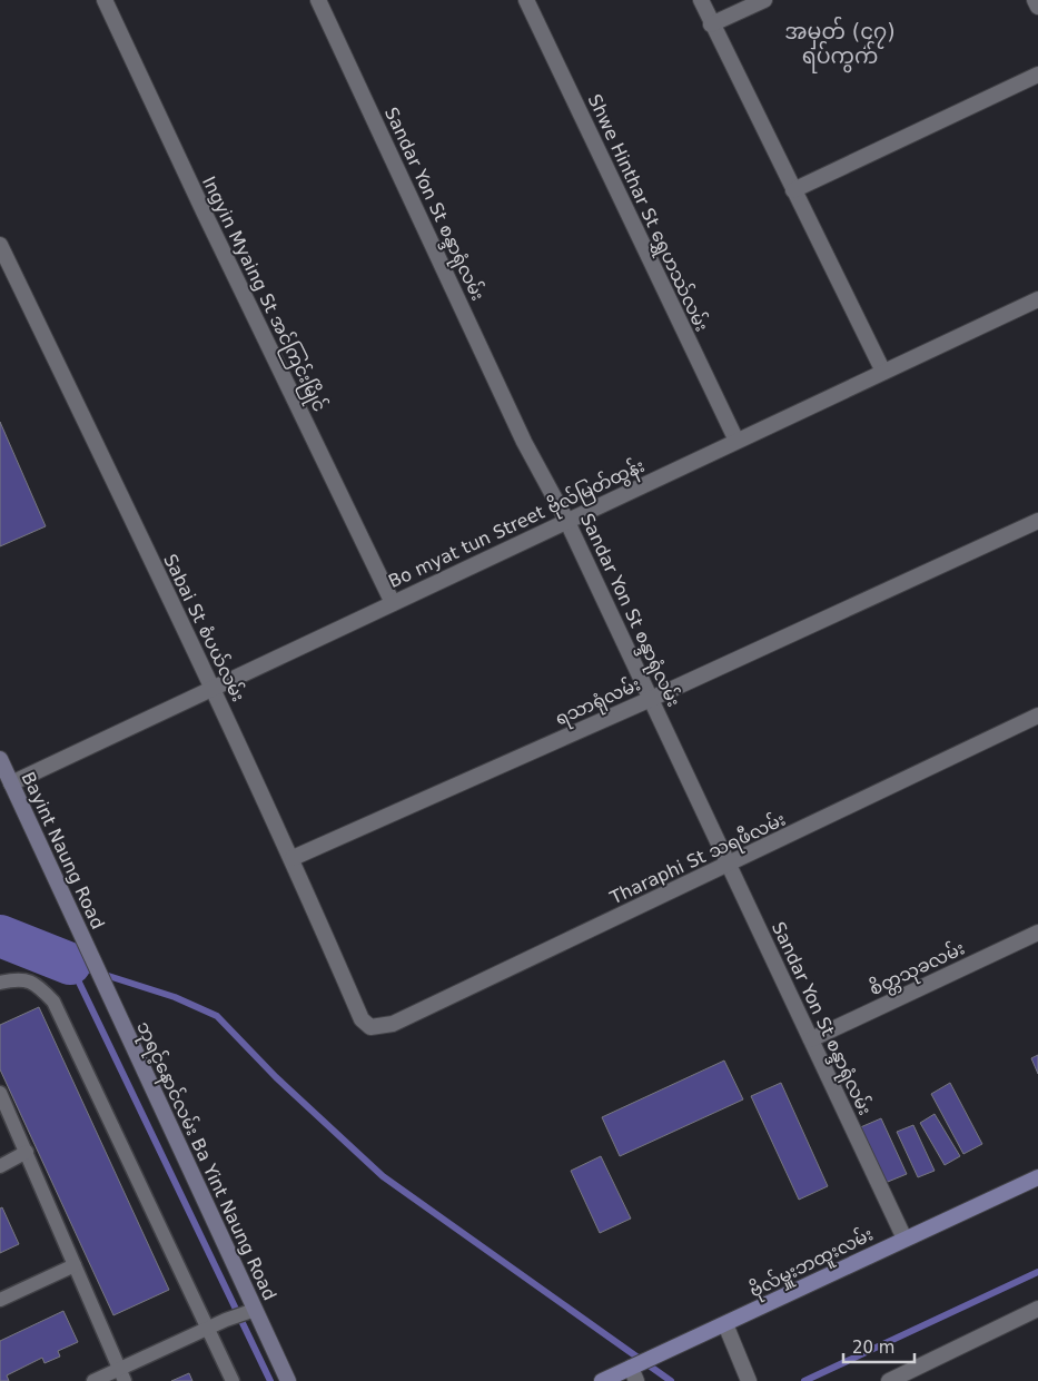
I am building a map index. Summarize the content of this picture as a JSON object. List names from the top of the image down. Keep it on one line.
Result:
{"streets":{"main road":["Bayint Naung Road","ဘုရင့်နောင်လမ်း Ba Yint Naung Road","ဗိုလ်မှူးဘထူးလမ်း"],"street":["Sandar Yon St စန္ဒာရုံလမ်း","Shwe Hinthar St ရွှေဟဿ်လမ်း","Ingyin Myaing St အင်ကြင်းမြိုင်","Bo myat tun Street ဗိုလ်မြတ်ထွန်း","Sabai St စံပယ်လမ်း","ရသာရုံလမ်း","Tharaphi St သရဖီလမ်း","စိတ္တသုခလမ်း"]},"crossings":[["Sandar Yon St စန္ဒာရုံလမ်း","Bo myat tun Street ဗိုလ်မြတ်ထွန်း"],["Sandar Yon St စန္ဒာရုံလမ်း","ရသာရုံလမ်း"],["Sandar Yon St စန္ဒာရုံလမ်း","Tharaphi St သရဖီလမ်း"],["Sandar Yon St စန္ဒာရုံလမ်း","စိတ္တသုခလမ်း"],["Sandar Yon St စန္ဒာရုံလမ်း","ဗိုလ်မှူးဘထူးလမ်း"],["Shwe Hinthar St ရွှေဟဿ်လမ်း","Bo myat tun Street ဗိုလ်မြတ်ထွန်း"],["Ingyin Myaing St အင်ကြင်းမြိုင်","Bo myat tun Street ဗိုလ်မြတ်ထွန်း"],["Bo myat tun Street ဗိုလ်မြတ်ထွန်း","Sabai St စံပယ်လမ်း"],["Bo myat tun Street ဗိုလ်မြတ်ထွန်း","Bayint Naung Road"],["Sabai St စံပယ်လမ်း","ရသာရုံလမ်း"],["Sabai St စံပယ်လမ်း","Tharaphi St သရဖီလမ်း"],["Bayint Naung Road","ဘုရင့်နောင်လမ်း Ba Yint Naung Road"]],"districts":["အမှတ် (၄၇) ရပ်ကွက်"],"scale_bar":"20 m"}
